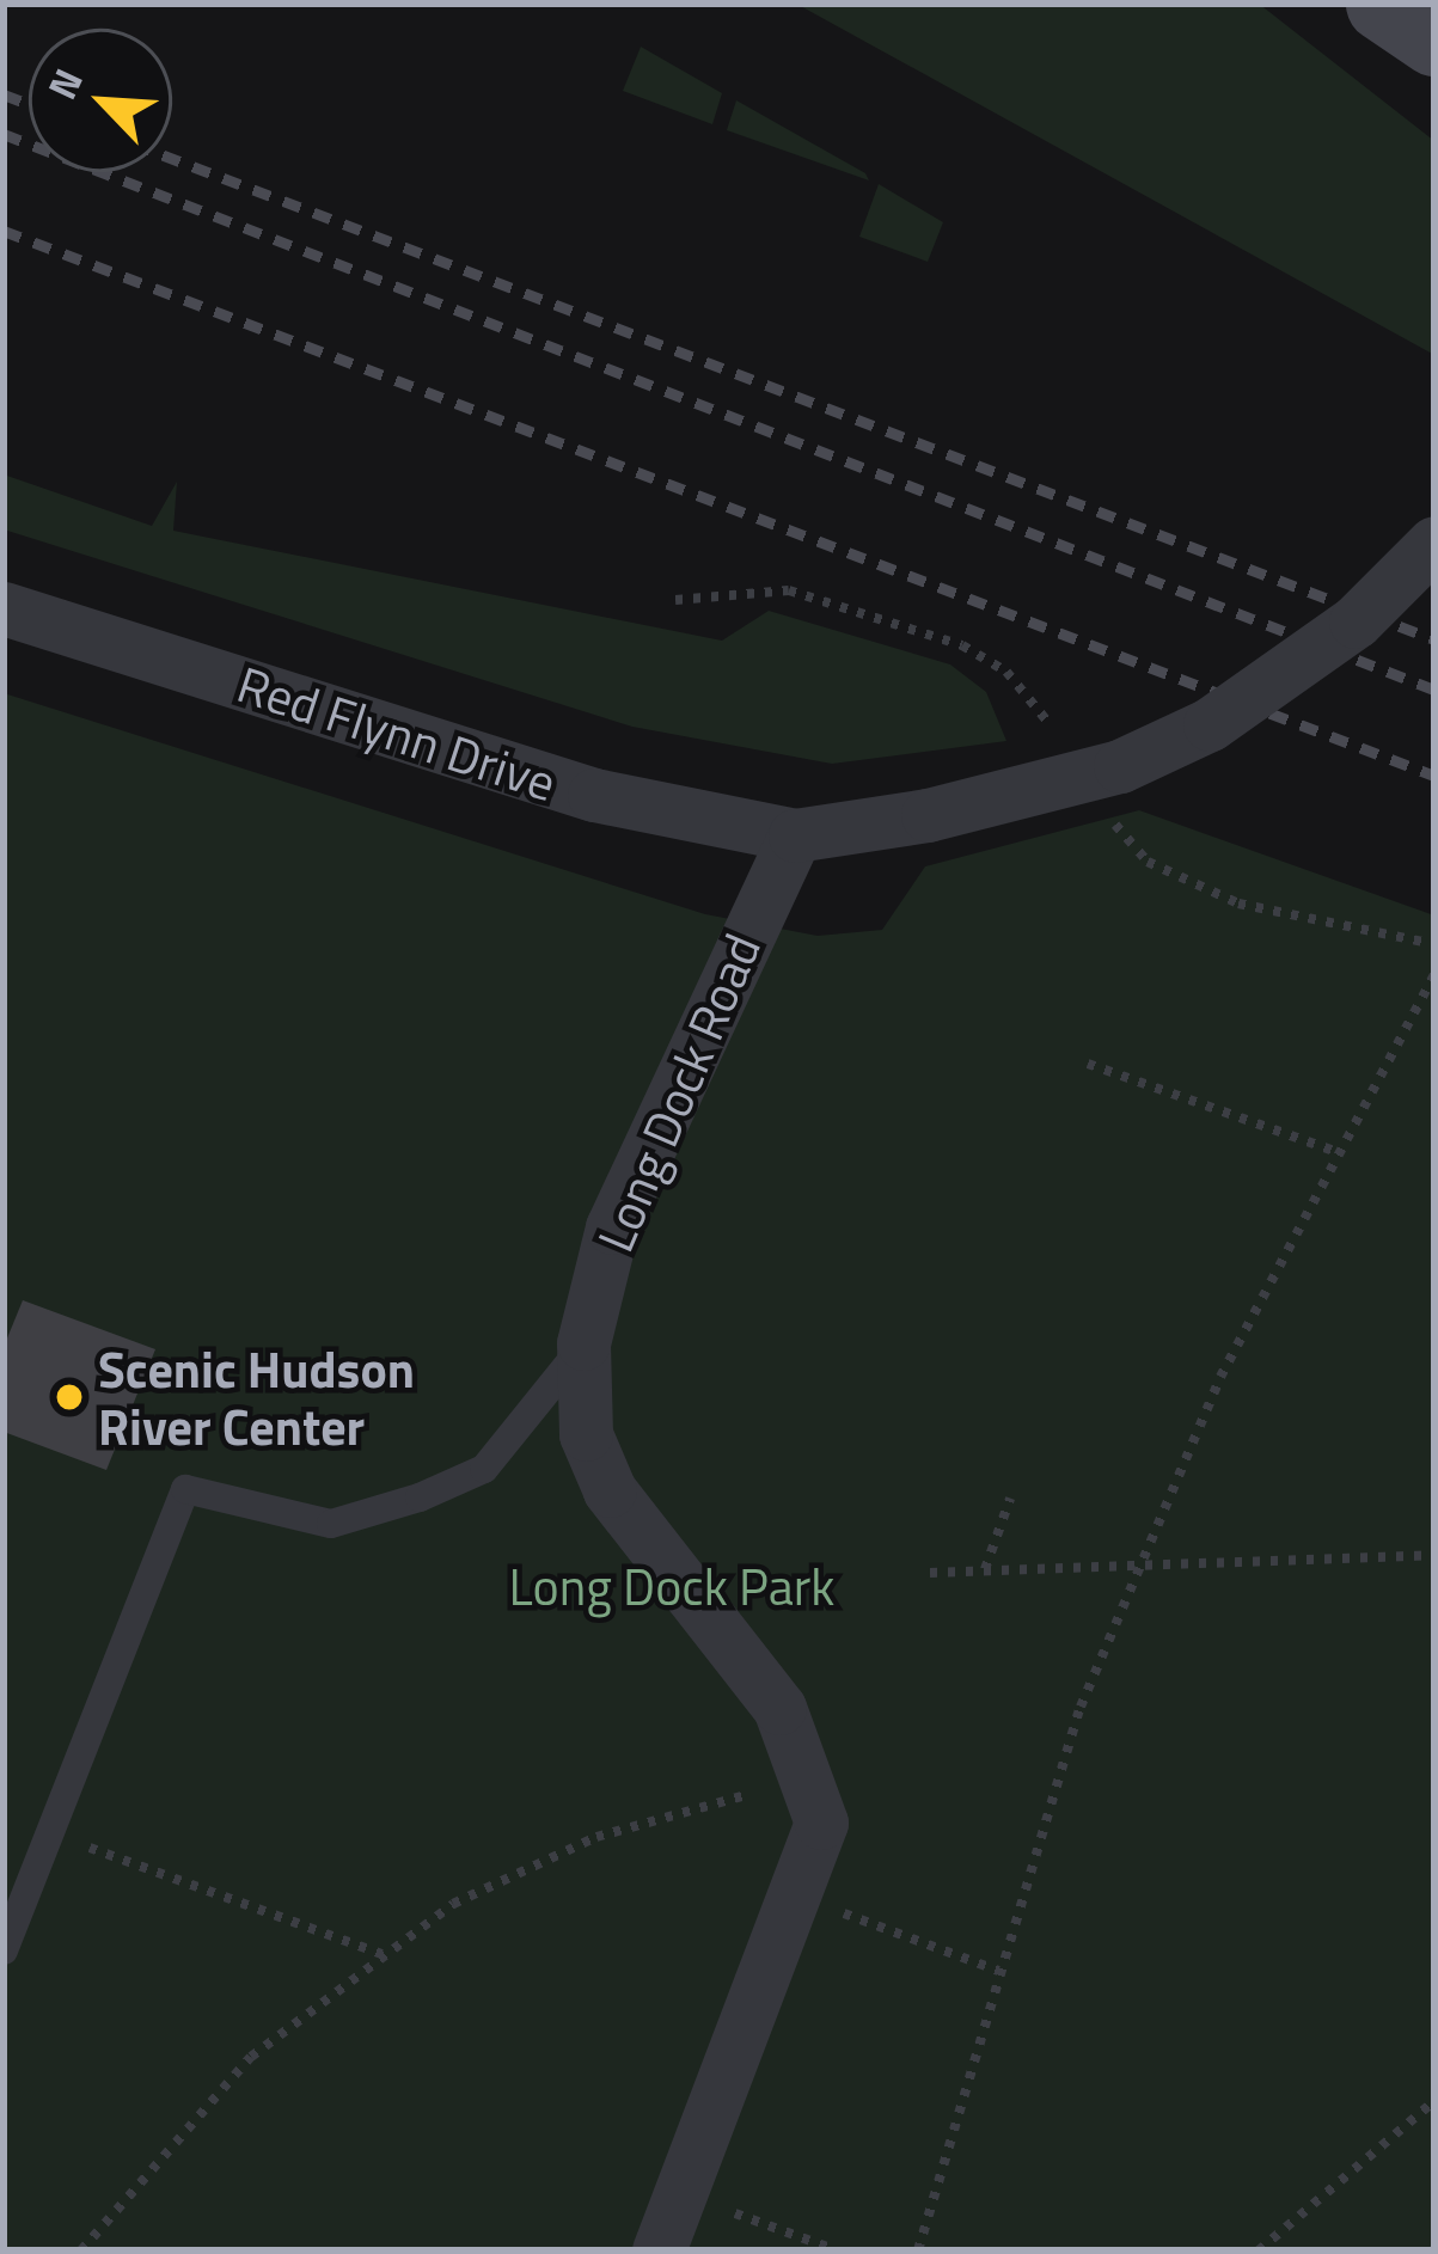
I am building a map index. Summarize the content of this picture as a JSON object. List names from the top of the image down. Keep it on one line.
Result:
{"streets":{"street":["Red Flynn Drive","Long Dock Road"]},"crossings":[["Red Flynn Drive","Long Dock Road"]],"parks":["Long Dock Park"],"places":["Scenic Hudson River Center"],"north":"top left"}
